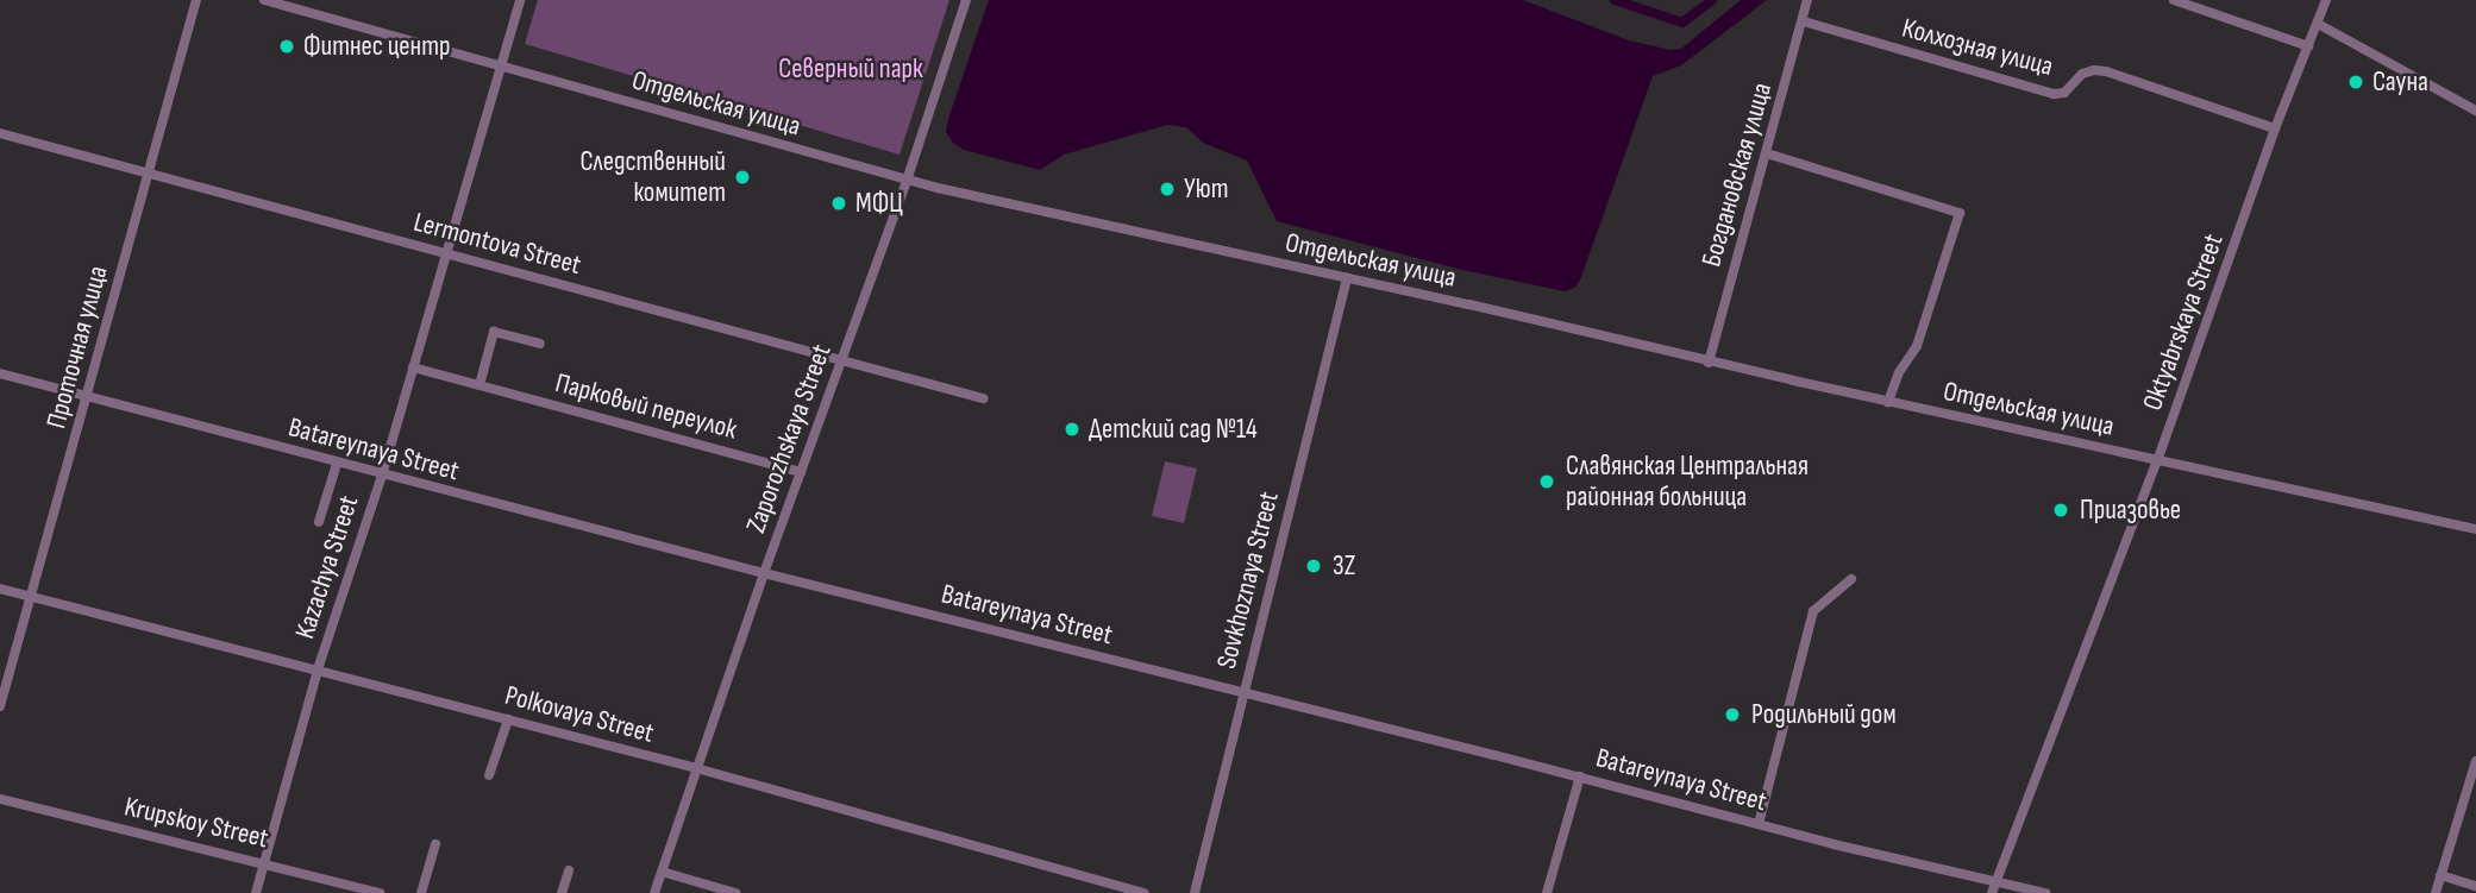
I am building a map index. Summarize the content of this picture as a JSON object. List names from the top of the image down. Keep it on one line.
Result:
{"streets":{"street":["Колхозная улица","Отдельская улица","Богдановская улица","Lermontova Street","Oktyabrskaya Street","Проточная улица","Парковый переулок","Zaporozhskaya Street","Batareynaya Street","Kazachya Street","Sovkhoznaya Street","Polkovaya Street","Krupskoy Street"]},"crossings":[["Колхозная улица","Богдановская улица"],["Колхозная улица","Oktyabrskaya Street"],["Отдельская улица","Богдановская улица"],["Отдельская улица","Oktyabrskaya Street"],["Отдельская улица","Zaporozhskaya Street"],["Отдельская улица","Kazachya Street"],["Отдельская улица","Sovkhoznaya Street"],["Lermontova Street","Проточная улица"],["Lermontova Street","Zaporozhskaya Street"],["Lermontova Street","Kazachya Street"],["Oktyabrskaya Street","Batareynaya Street"],["Проточная улица","Batareynaya Street"],["Проточная улица","Polkovaya Street"],["Парковый переулок","Zaporozhskaya Street"],["Парковый переулок","Kazachya Street"],["Zaporozhskaya Street","Batareynaya Street"],["Zaporozhskaya Street","Polkovaya Street"],["Batareynaya Street","Kazachya Street"],["Batareynaya Street","Sovkhoznaya Street"],["Kazachya Street","Polkovaya Street"],["Kazachya Street","Krupskoy Street"]],"parks":["Северный парк"],"places":["Фитнес центр","Сауна","Следственный комитет","Уют","МФЦ","Детский сад №14","Славянская Центральная районная больница","Приазовье","3Z","Родильный дом"]}
